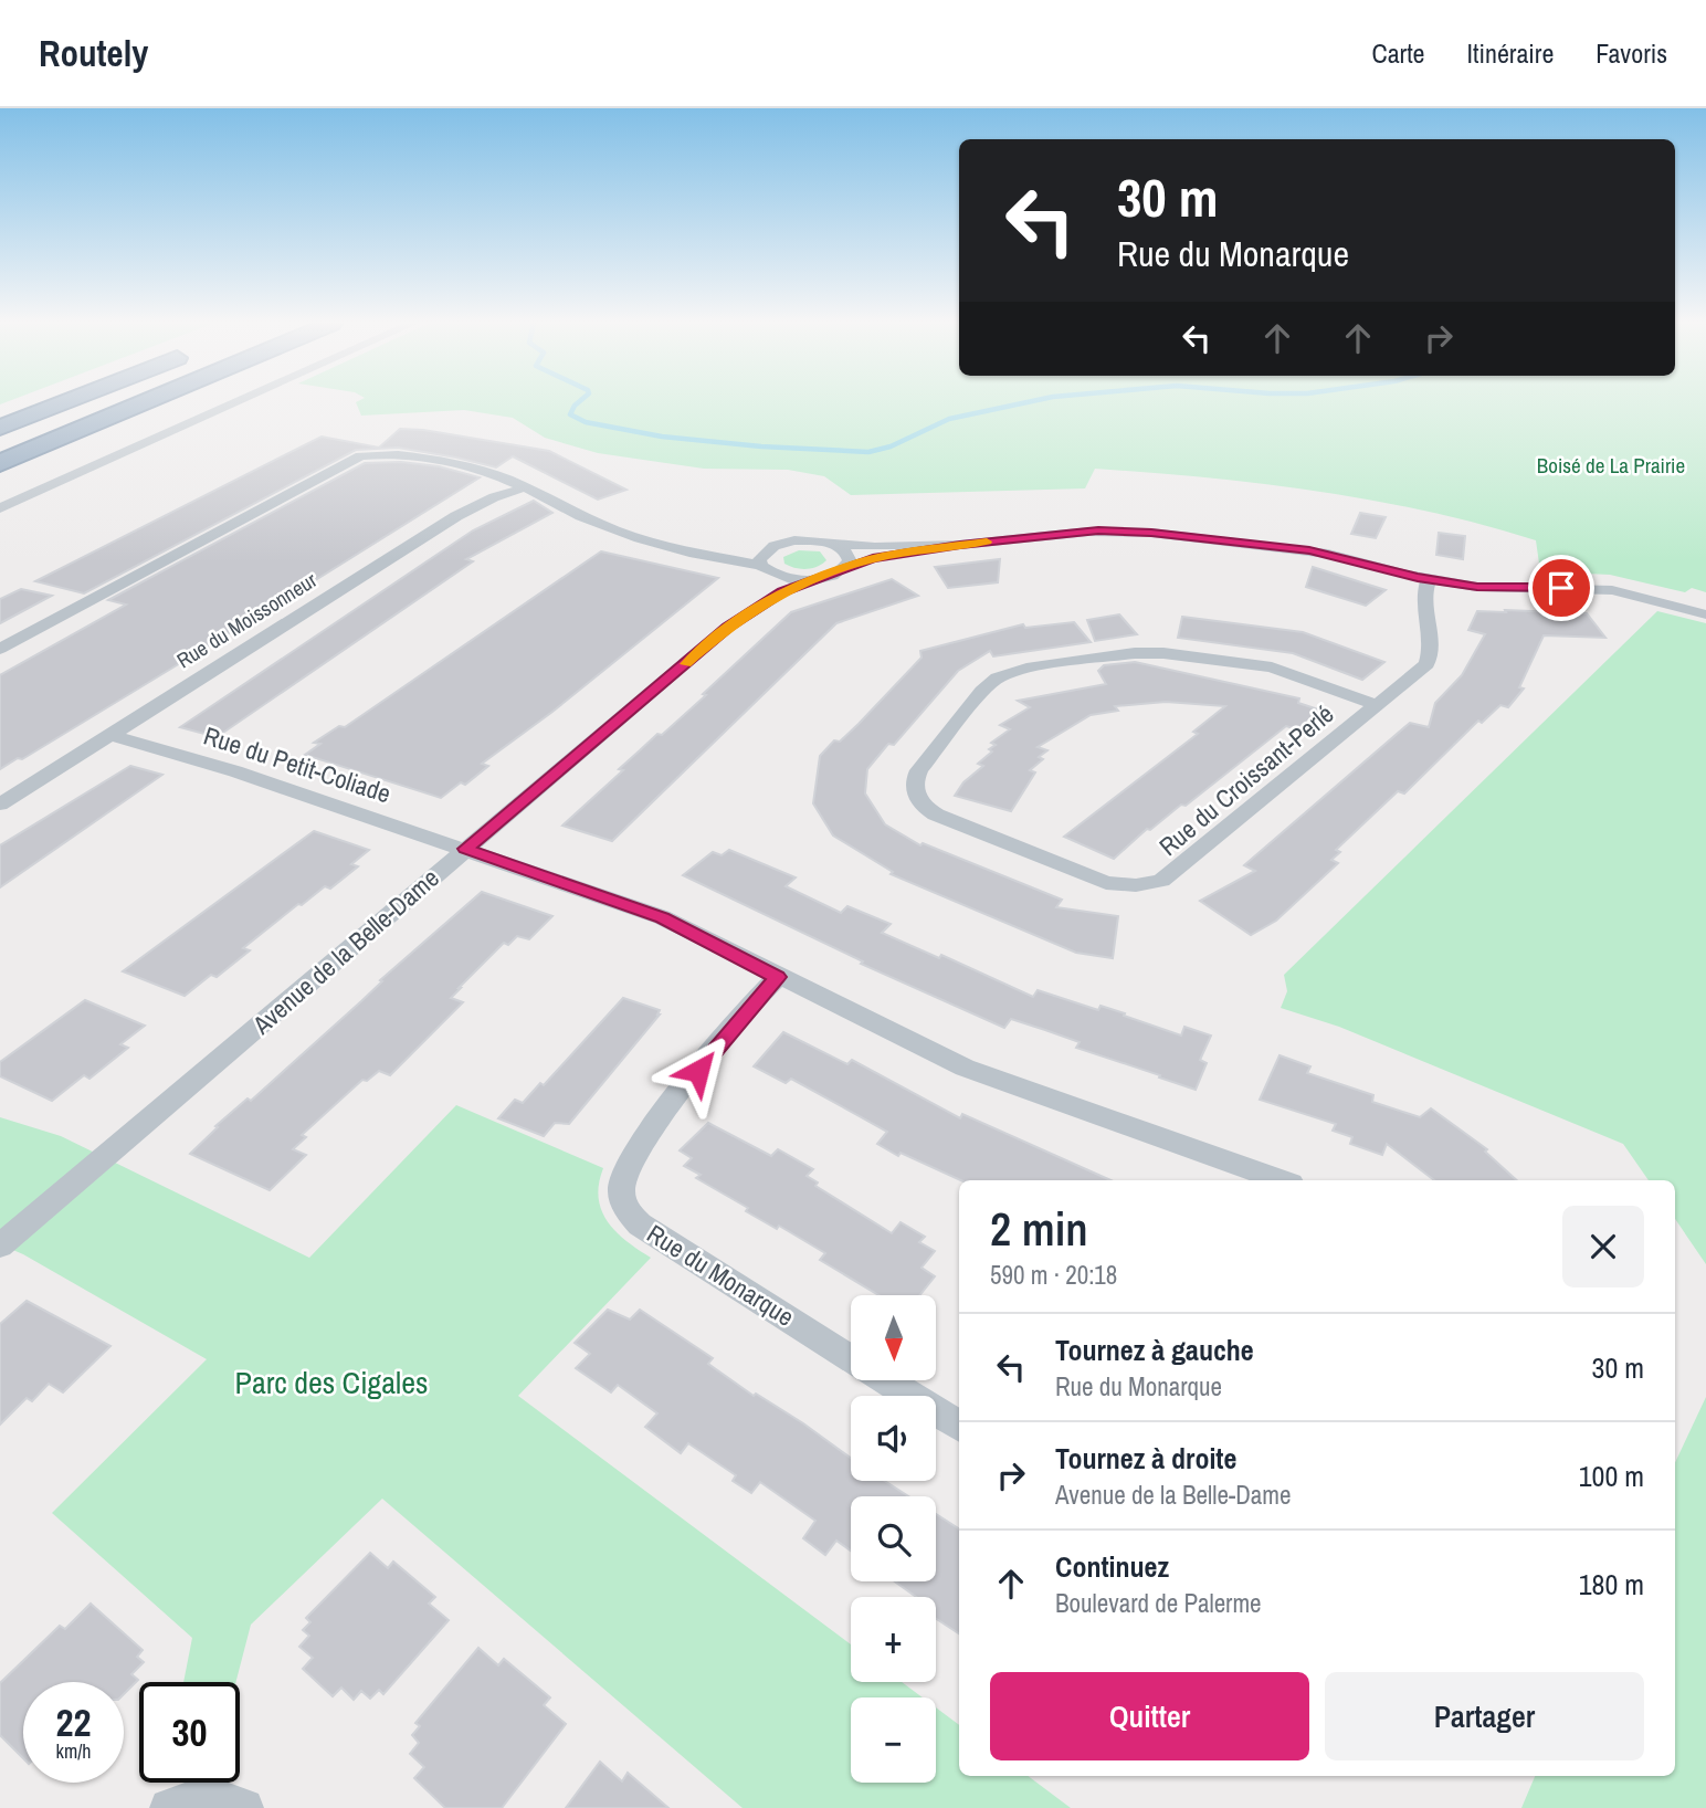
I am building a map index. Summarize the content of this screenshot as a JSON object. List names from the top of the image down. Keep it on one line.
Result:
{"streets":{"street":["Rue du Moissonneur","Rue du Petit-Coliade","Rue du Croissant-Perlé","Avenue de la Belle-Dame","Rue du Monarque"]},"crossings":[["Rue du Moissonneur","Rue du Petit-Coliade"],["Rue du Petit-Coliade","Avenue de la Belle-Dame"]],"parks":["Boisé de La Prairie","Parc des Cigales"],"north":"bottom","page":{"header":"Routely","nav":["Carte","Itinéraire","Favoris"],"turn":["30 m","Rue du Monarque"],"heading":["2 min","590 m · 20:18"],"map_buttons":["+","−"],"list":[{"name":"Tournez à gauche","note":"Rue du Monarque","value":"30 m"},{"name":"Tournez à droite","note":"Avenue de la Belle-Dame","value":"100 m"},{"name":"Continuez","note":"Boulevard de Palerme","value":"180 m"}],"buttons":["Quitter","Partager"],"speed":"22 km/h","limit":"30"}}
